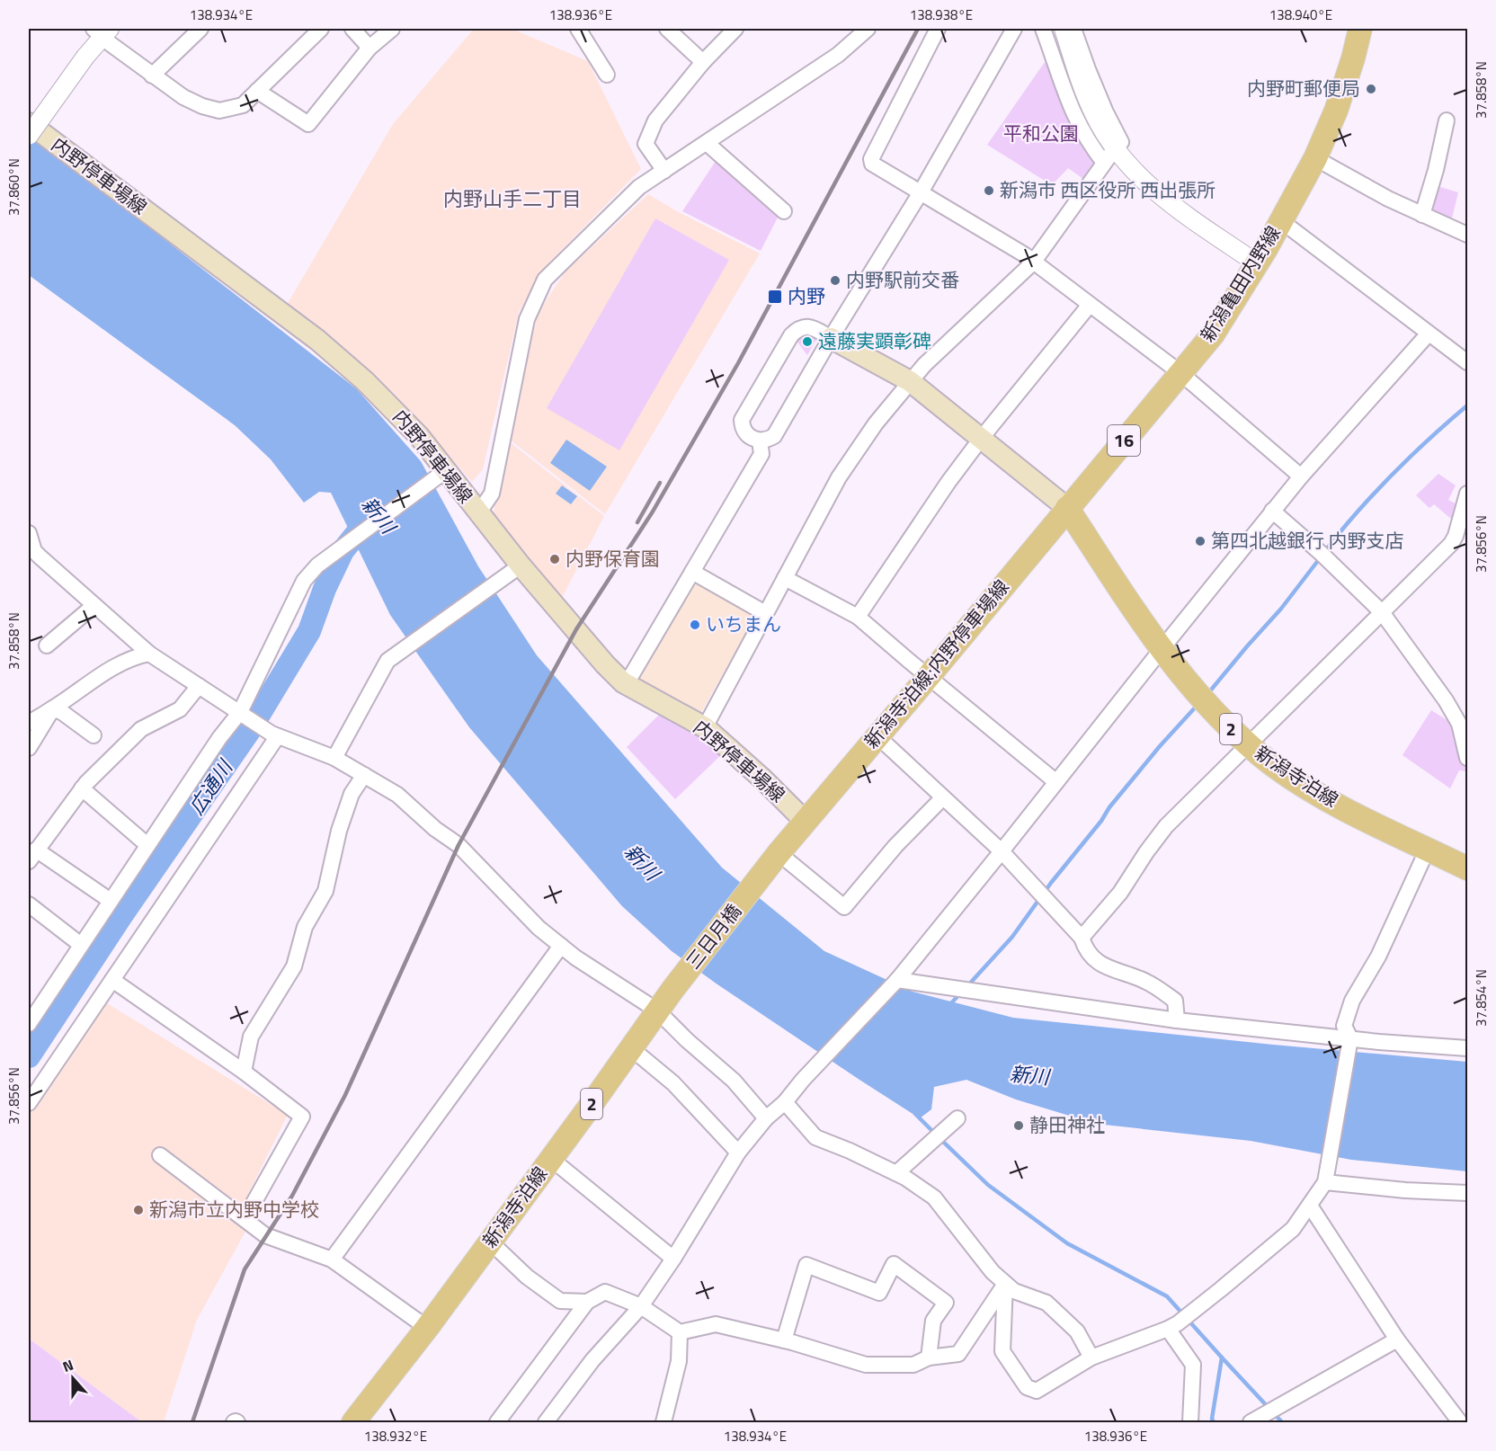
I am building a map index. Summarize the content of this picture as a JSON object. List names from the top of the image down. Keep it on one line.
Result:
{"streets":{"main road":["内野停車場線","新潟亀田内野線","16","新潟寺泊線;内野停車場線","2","新潟寺泊線","三日月橋"]},"crossings":[["内野停車場線","新潟寺泊線;内野停車場線"],["内野停車場線","2"],["新潟亀田内野線","新潟寺泊線;内野停車場線"],["新潟亀田内野線","新潟寺泊線"],["新潟寺泊線;内野停車場線","2"],["新潟寺泊線;内野停車場線","新潟寺泊線"],["2","三日月橋"],["新潟寺泊線","三日月橋"]],"districts":["内野山手二丁目"],"water":["新川","広通川"],"parks":["平和公園"],"places":{"other":["内野町郵便局","新潟市 西区役所 西出張所","内野駅前交番","遠藤実顕彰碑","第四北越銀行 内野支店","内野保育園","いちまん","静田神社","新潟市立内野中学校"],"transit":["内野"]},"north":"top","coordinates":["138.934°E","138.936°E","138.938°E","138.940°E","37.858°N","37.860°N","37.856°N","37.854°N","138.932°E"]}
